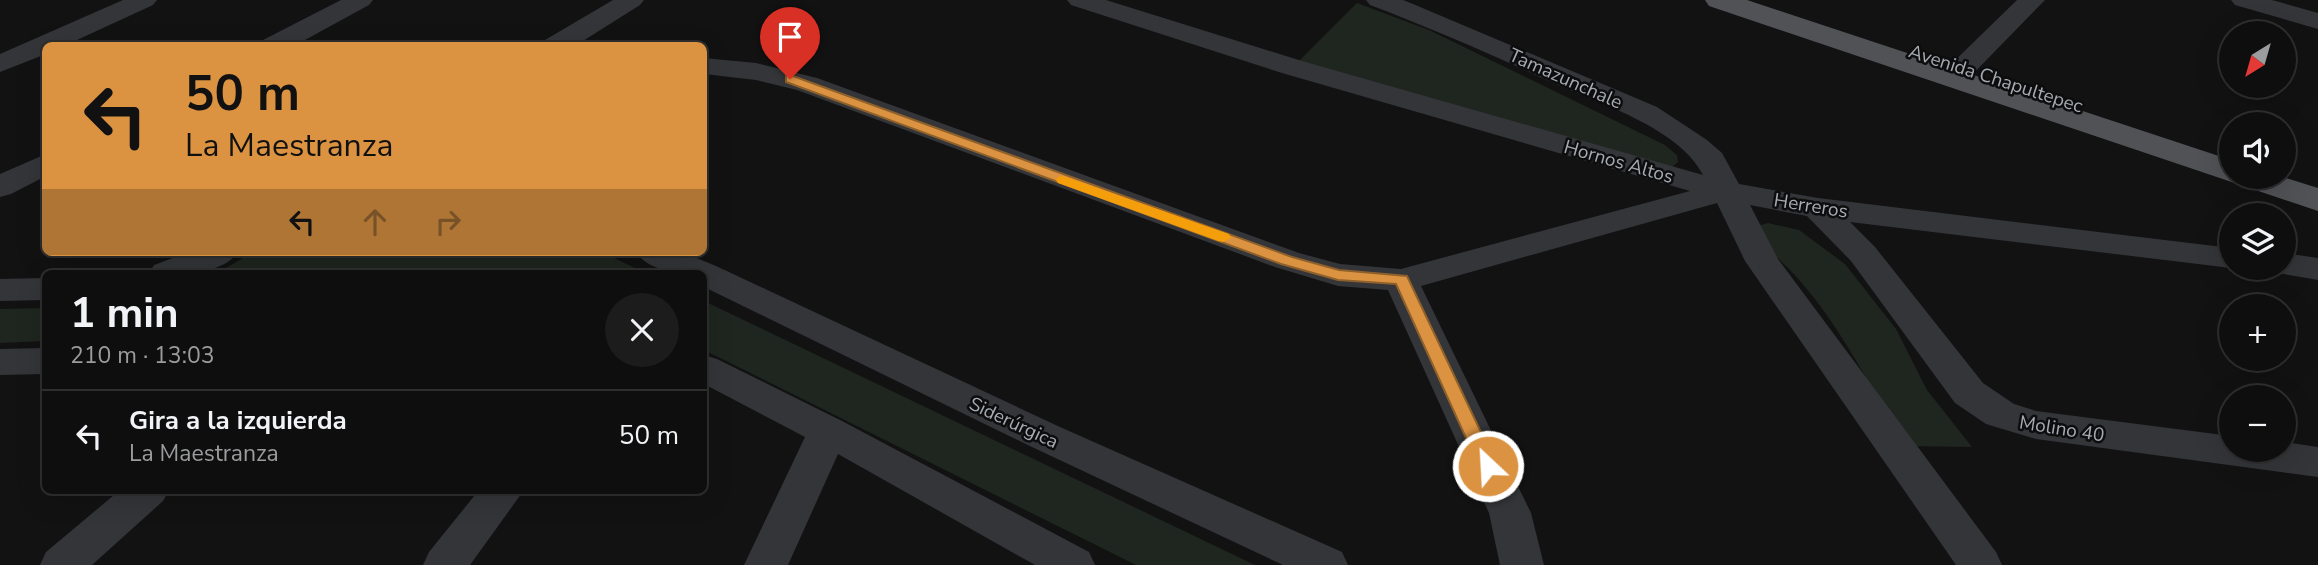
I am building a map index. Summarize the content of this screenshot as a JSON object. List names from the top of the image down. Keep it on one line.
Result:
{"streets":{"main road":["Avenida Chapultepec"],"street":["Tamazunchale","Hornos Altos","Herreros","Siderúrgica","Molino 40"]},"crossings":[["Tamazunchale","Hornos Altos"],["Tamazunchale","Herreros"],["Hornos Altos","Herreros"],["Herreros","Molino 40"]],"north":"bottom left","page":{"map_buttons":["+","−"],"turn":["50 m","La Maestranza"],"heading":["1 min","210 m · 13:03"],"list":[{"name":"Gira a la izquierda","note":"La Maestranza","value":"50 m"}]}}
